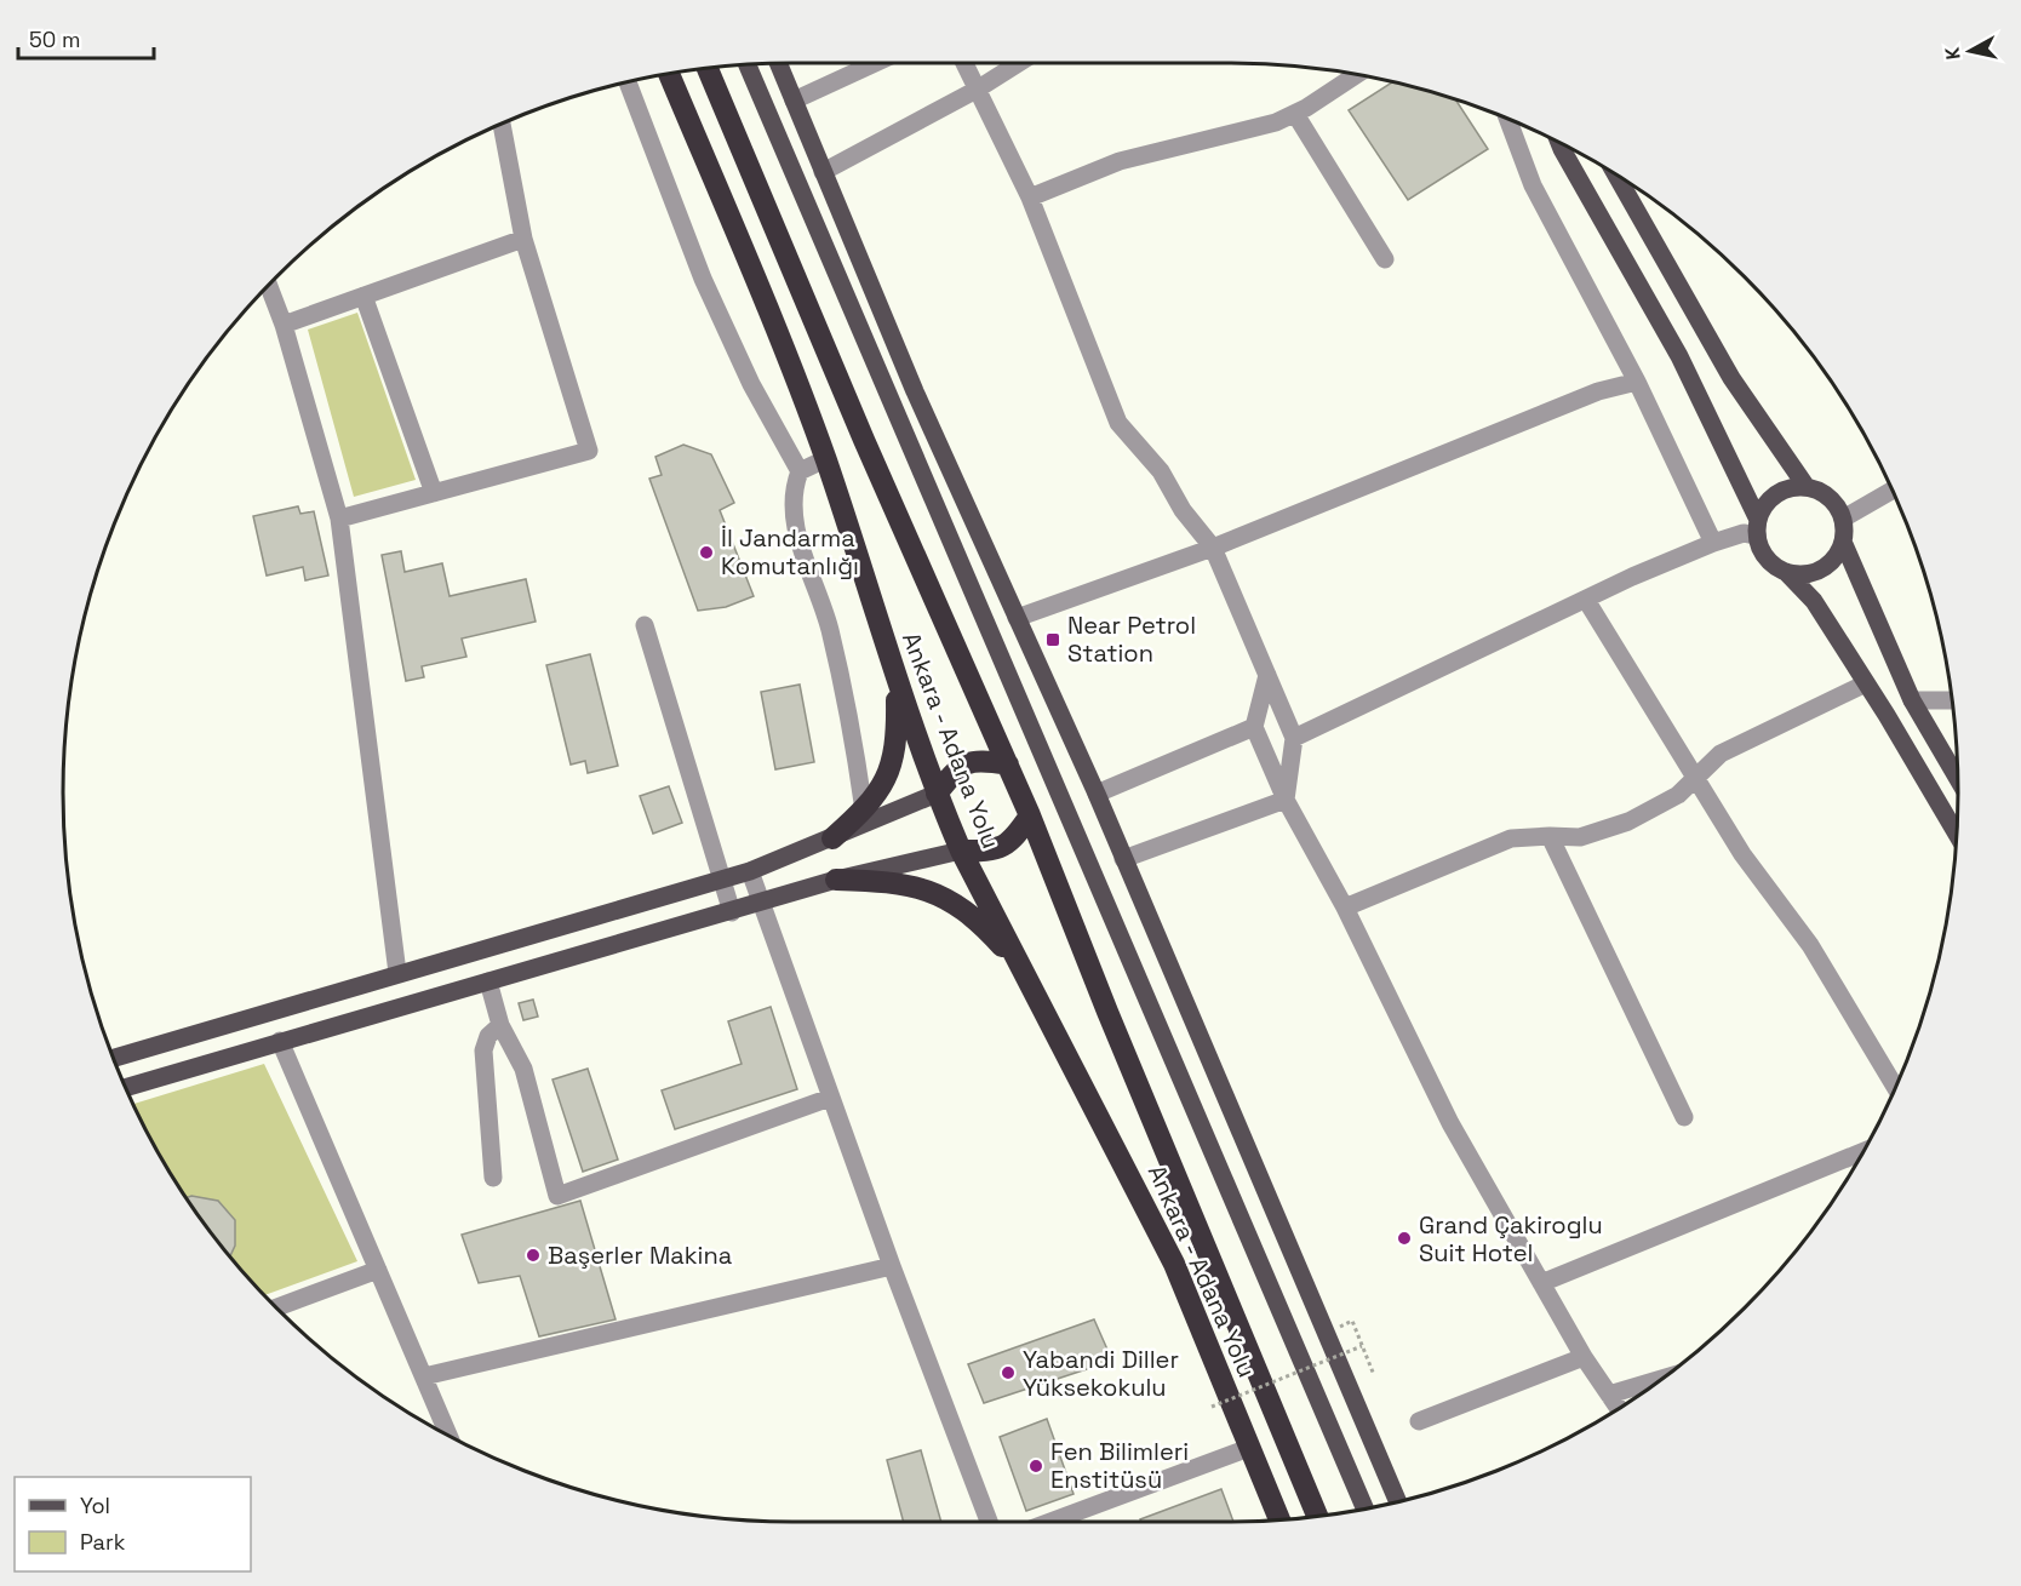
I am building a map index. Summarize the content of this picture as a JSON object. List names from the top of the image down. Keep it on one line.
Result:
{"streets":{"highway":["Ankara - Adana Yolu"]},"places":{"other":["İl Jandarma Komutanlığı","Grand Çakiroglu Suit Hotel","Başerler Makina","Yabandi Diller Yüksekokulu","Fen Bilimleri Enstitüsü"],"transit":["Near Petrol Station"]},"legend":["Yol","Park"],"scale_bar":"50 m","north":"left"}
